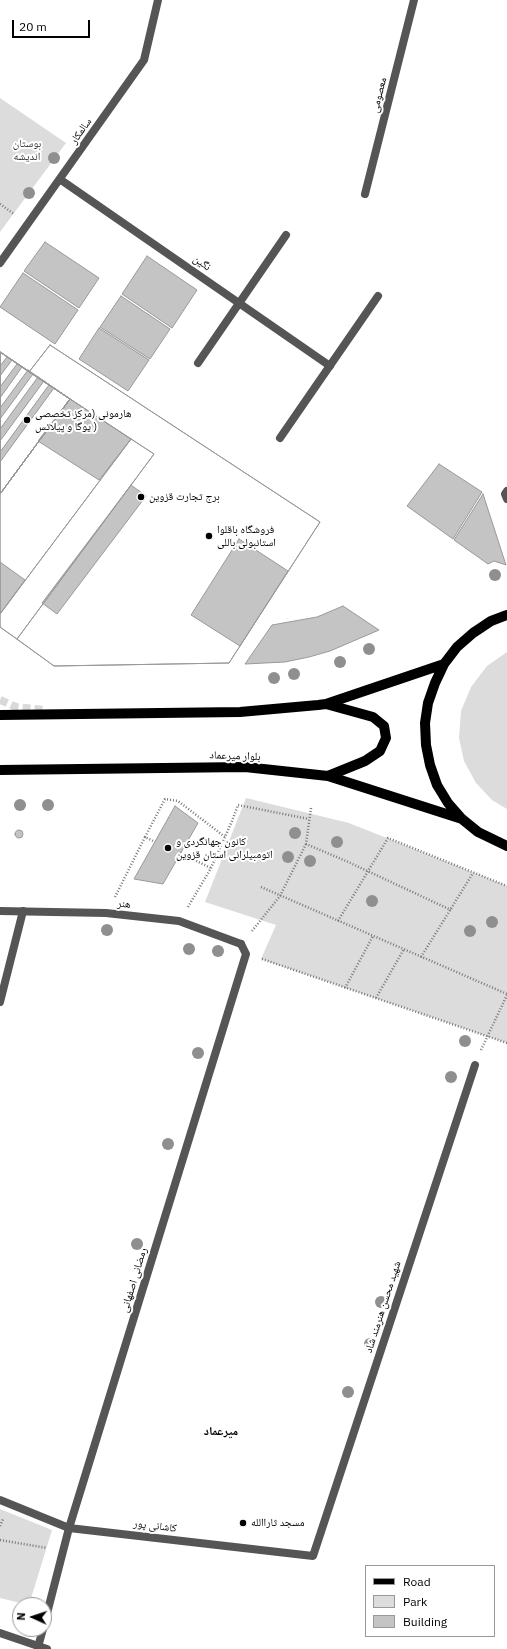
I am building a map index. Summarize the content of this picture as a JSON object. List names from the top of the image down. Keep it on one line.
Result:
{"streets":{"main road":["بلوار میرعماد"],"street":["معصومی","سالمکار","نگین","هنر","رمضانی اصفهانی","شهید محسن هنرمند شاد","کاشانی پور"]},"crossings":[["سالمکار","نگین"],["رمضانی اصفهانی","کاشانی پور"],["شهید محسن هنرمند شاد","کاشانی پور"]],"districts":["میرعماد"],"parks":["بوستان اندیشه"],"places":["هارمونی (مرکز تخصصی یوگا و پیلاتس )","برج تجارت قزوین","فروشگاه باقلوا استانبولی باللی","کانون جهانگردی و اتومبیلرانی استان قزوین","مسجد ثاراالله"],"legend":["Road","Park","Building"],"scale_bar":"20 m","north":"left"}
